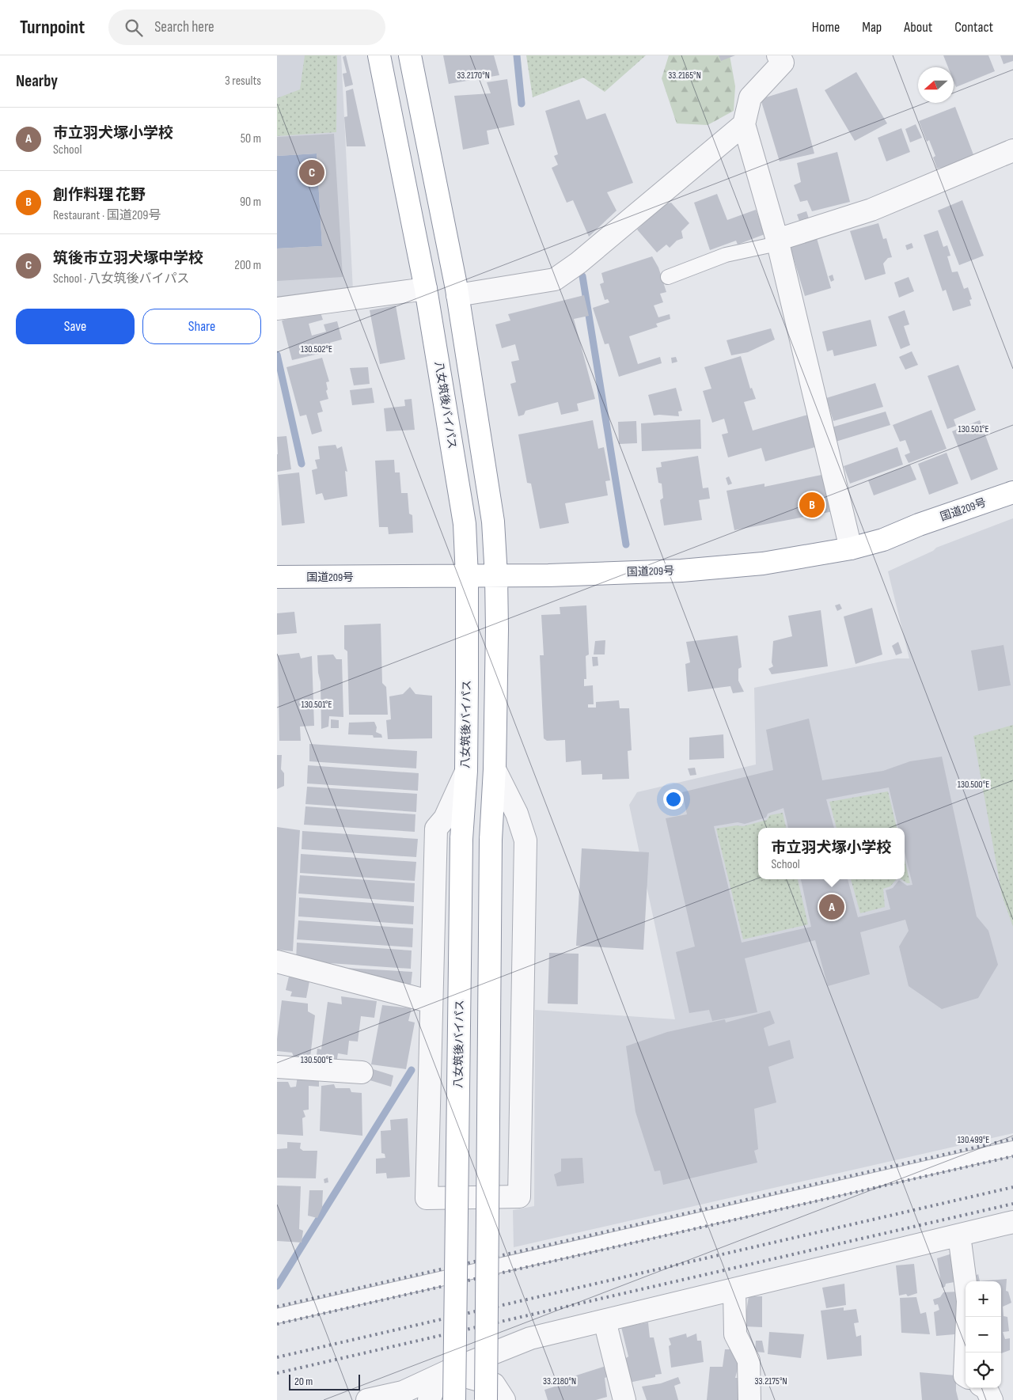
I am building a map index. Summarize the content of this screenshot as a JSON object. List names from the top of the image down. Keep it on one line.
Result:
{"streets":{"highway":["八女筑後バイパス","国道209号"]},"crossings":[["八女筑後バイパス","国道209号"]],"scale_bar":"20 m","north":"left","page":{"header":"Turnpoint","search":"Search here","nav":["Home","Map","About","Contact"],"heading":["Nearby","3 results"],"list":[{"mark":"A","name":"市立羽犬塚小学校","note":"School","value":"50 m"},{"mark":"B","name":"創作料理 花野","note":"Restaurant · 国道209号","value":"90 m"},{"mark":"C","name":"筑後市立羽犬塚中学校","note":"School · 八女筑後バイパス","value":"200 m"}],"pins":["C","B","A"],"buttons":["Save","Share"],"popup":["市立羽犬塚小学校","School"],"map_buttons":["+","−"],"scale":"20 m"},"coordinates":["33.2170°N","33.2165°N","130.502°E","130.501°E","130.500°E","130.499°E","33.2180°N","33.2175°N"]}
